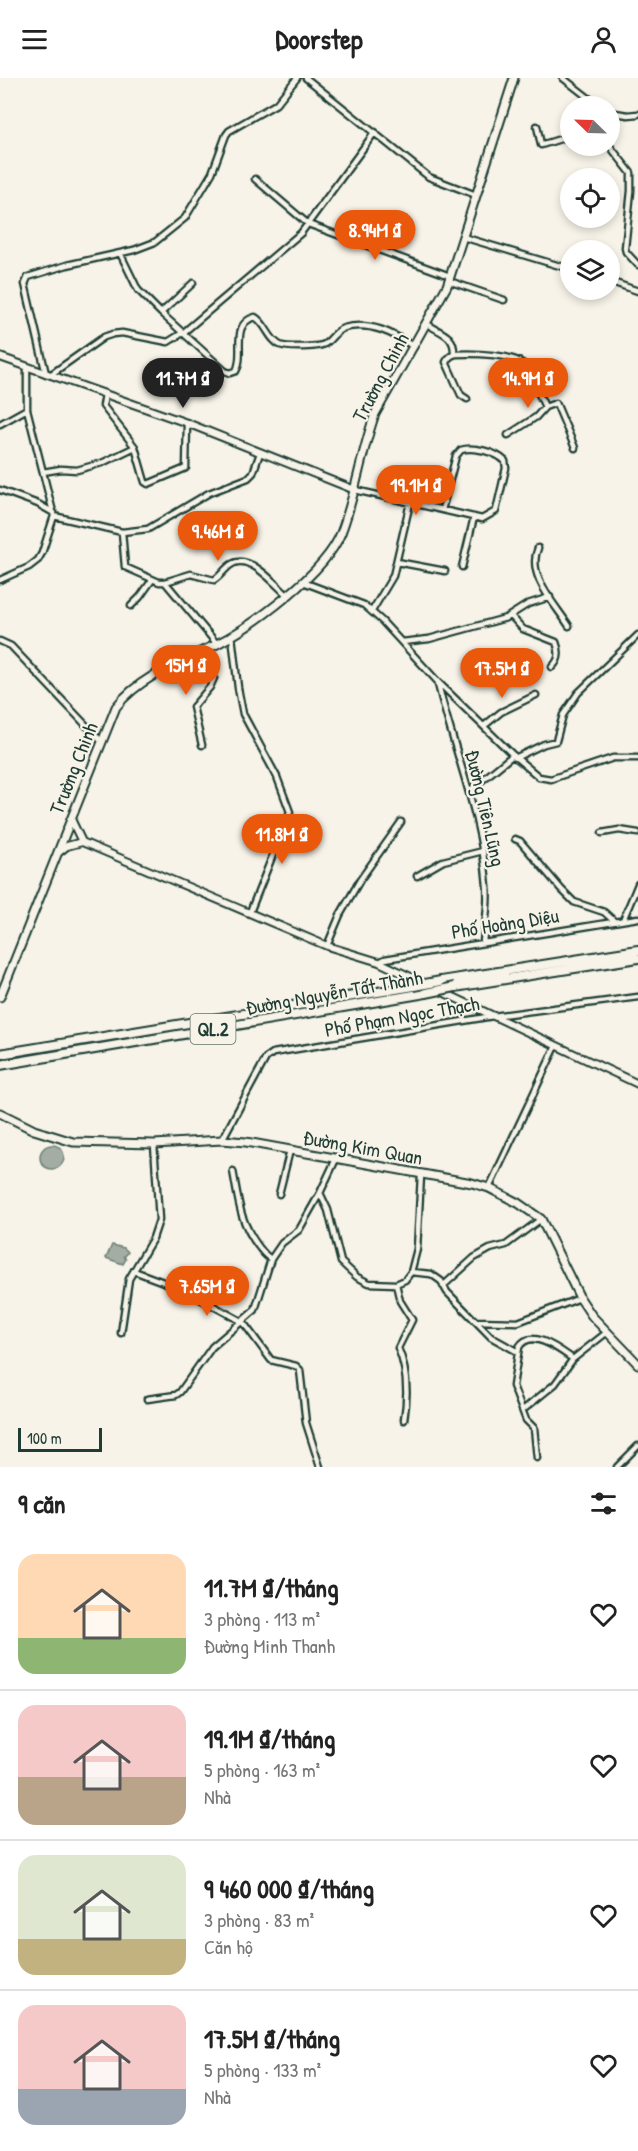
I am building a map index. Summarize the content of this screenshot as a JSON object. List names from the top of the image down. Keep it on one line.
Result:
{"streets":{"highway":["Đường Nguyễn Tất Thành","QL.2"],"main road":["Trường Chinh","Đường Kim Quan"],"street":["Đường Tiên Lũng","Phố Hoàng Diệu","Phố Phạm Ngọc Thạch"]},"crossings":[["Đường Tiên Lũng","Phố Hoàng Diệu"],["Phố Phạm Ngọc Thạch","Đường Kim Quan"]],"scale_bar":"100 m","north":"top left","page":{"header":"Doorstep","price":["8.94M ₫","11.7M ₫","14.9M ₫","19.1M ₫","9.46M ₫","15M ₫","17.5M ₫","11.8M ₫","7.65M ₫"],"scale":"100 m","heading":"9 căn","list":[{"name":"11.7M ₫/tháng","note":"3 phòng · 113 m² · Đường Minh Thanh"},{"name":"19.1M ₫/tháng","note":"5 phòng · 163 m² · Nhà"},{"name":"9 460 000 ₫/tháng","note":"3 phòng · 83 m² · Căn hộ"},{"name":"17.5M ₫/tháng","note":"5 phòng · 133 m² · Nhà"}]}}
